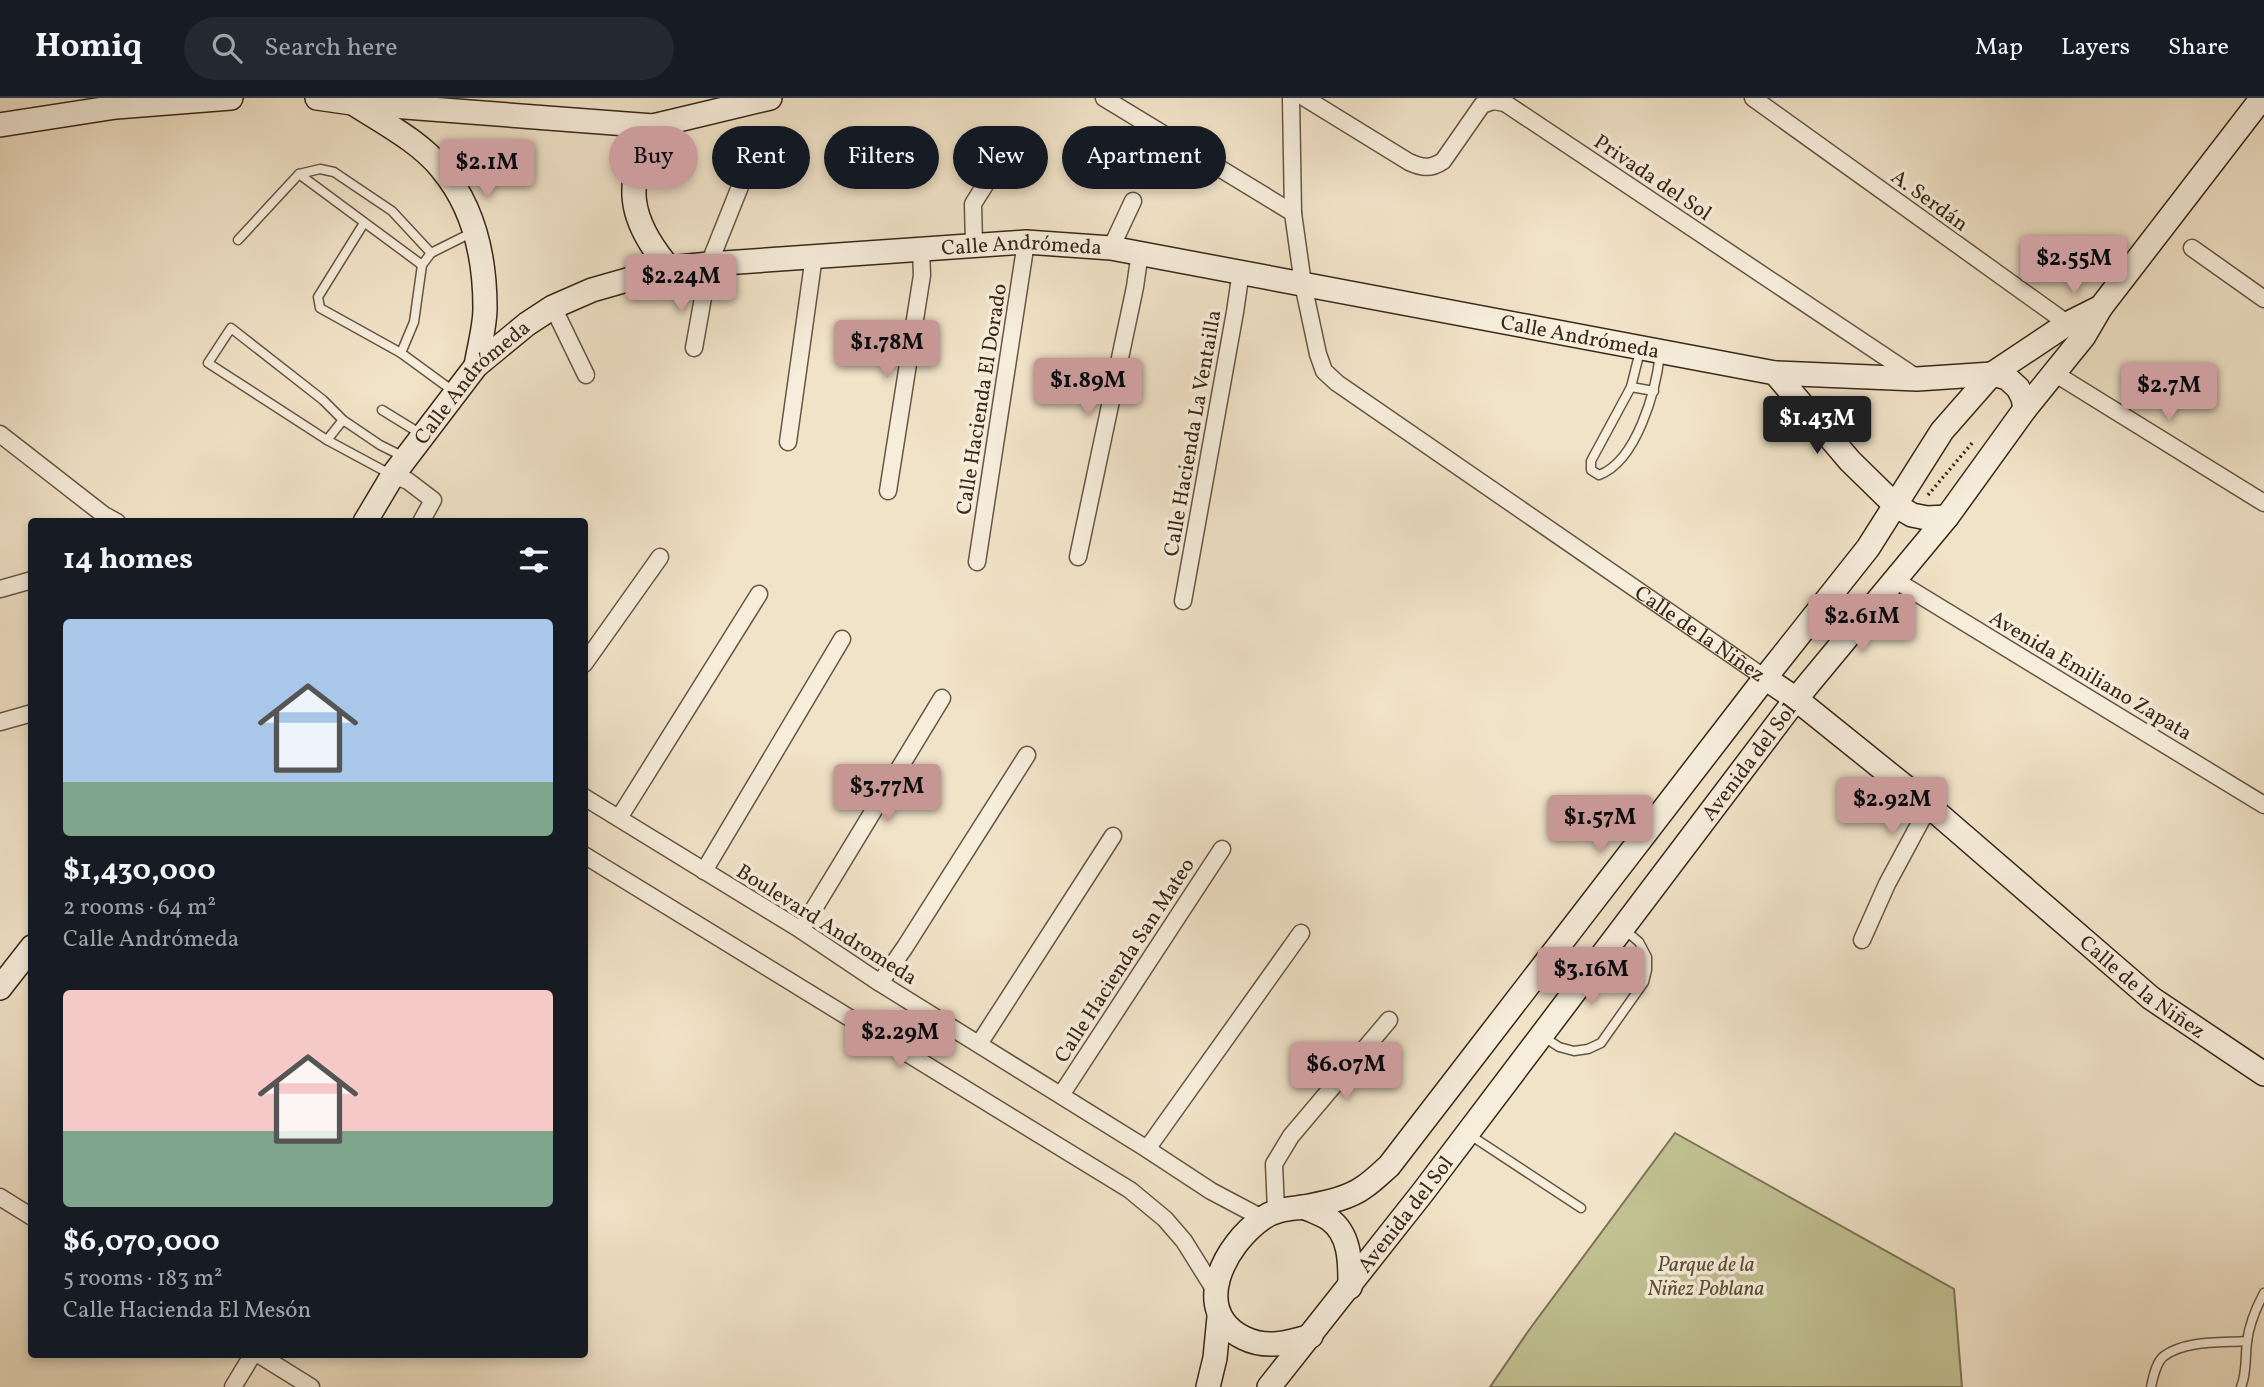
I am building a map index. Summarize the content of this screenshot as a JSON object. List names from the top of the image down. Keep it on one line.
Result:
{"streets":{"main road":["Calle Andrómeda","Calle de la Niñez","Avenida del Sol"],"street":["Privada del Sol","A. Serdán","Calle Hacienda El Dorado","Calle Hacienda La Ventailla","Avenida Emiliano Zapata","Boulevard Andromeda","Calle Hacienda San Mateo"]},"crossings":[["Privada del Sol","Calle Andrómeda"],["A. Serdán","Avenida del Sol"],["Calle Andrómeda","Calle Hacienda El Dorado"],["Calle Andrómeda","Calle Hacienda La Ventailla"],["Calle Andrómeda","Calle de la Niñez"],["Calle Andrómeda","Avenida del Sol"],["Calle de la Niñez","Avenida del Sol"],["Avenida Emiliano Zapata","Avenida del Sol"],["Avenida del Sol","Boulevard Andromeda"],["Boulevard Andromeda","Calle Hacienda San Mateo"]],"parks":["Parque de la Niñez Poblana"],"page":{"header":"Homiq","search":"Search here","nav":["Map","Layers","Share"],"chip":["Buy","Rent","Filters","New","Apartment"],"price":["$2.1M","$2.55M","$2.24M","$1.78M","$1.89M","$2.7M","$1.43M","$2.61M","$3.77M","$2.92M","$1.57M","$3.16M","$2.29M","$6.07M"],"heading":"14 homes","list":[{"name":"$1,430,000","note":"2 rooms · 64 m² · Calle Andrómeda"},{"name":"$6,070,000","note":"5 rooms · 183 m² · Calle Hacienda El Mesón"}]}}
